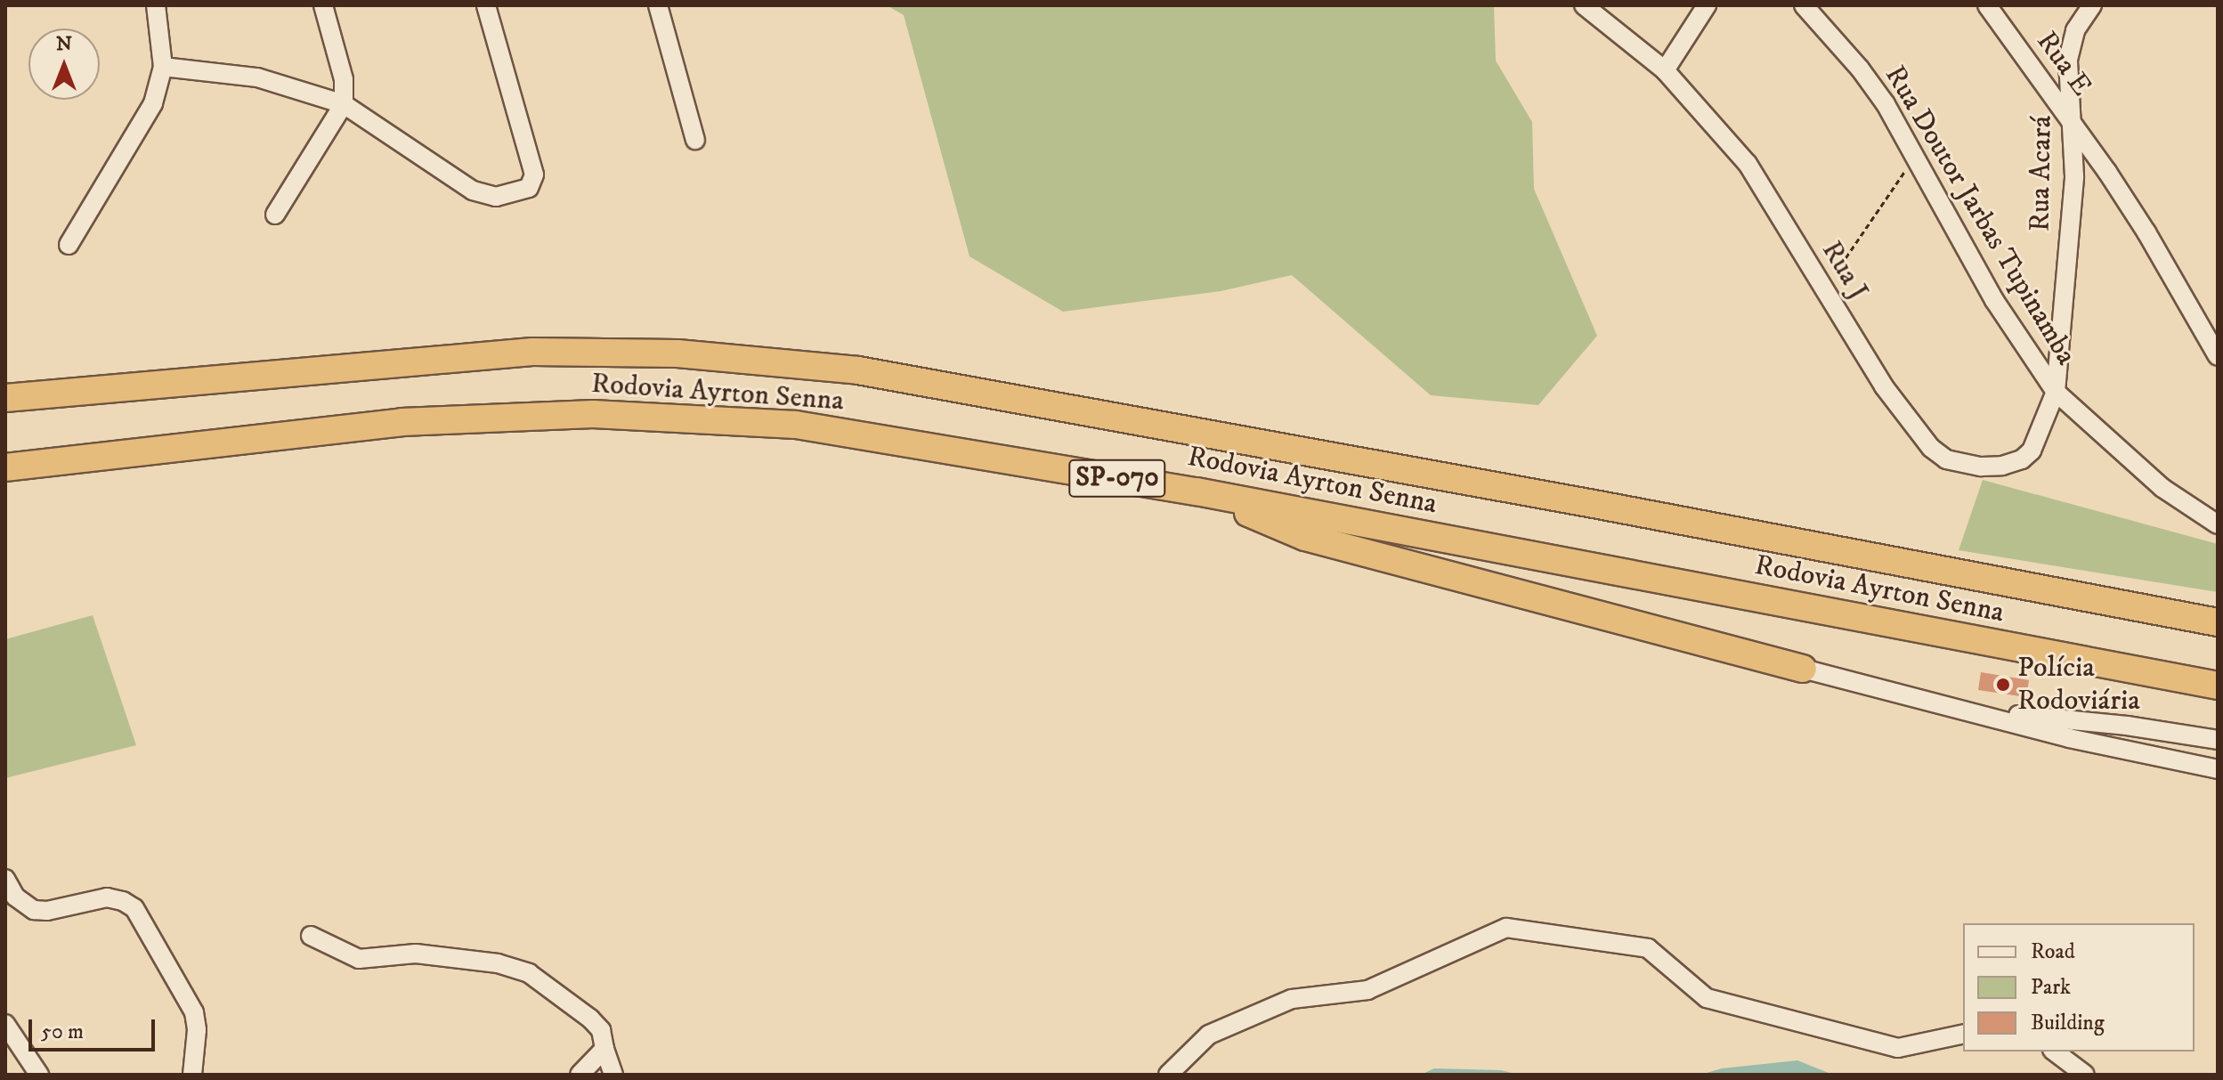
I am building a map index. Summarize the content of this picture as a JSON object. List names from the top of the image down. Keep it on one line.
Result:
{"streets":{"highway":["Rodovia Ayrton Senna","SP-070"],"street":["Rua E","Rua Acará","Rua Doutor Jarbas Tupinamba","Rua J"]},"crossings":[["Rua E","Rua Acará"],["Rua Acará","Rua Doutor Jarbas Tupinamba"],["Rua Acará","Rua J"],["Rua Doutor Jarbas Tupinamba","Rua J"]],"places":["Polícia Rodoviária"],"legend":["Road","Park","Building"],"scale_bar":"50 m","north":"top"}
